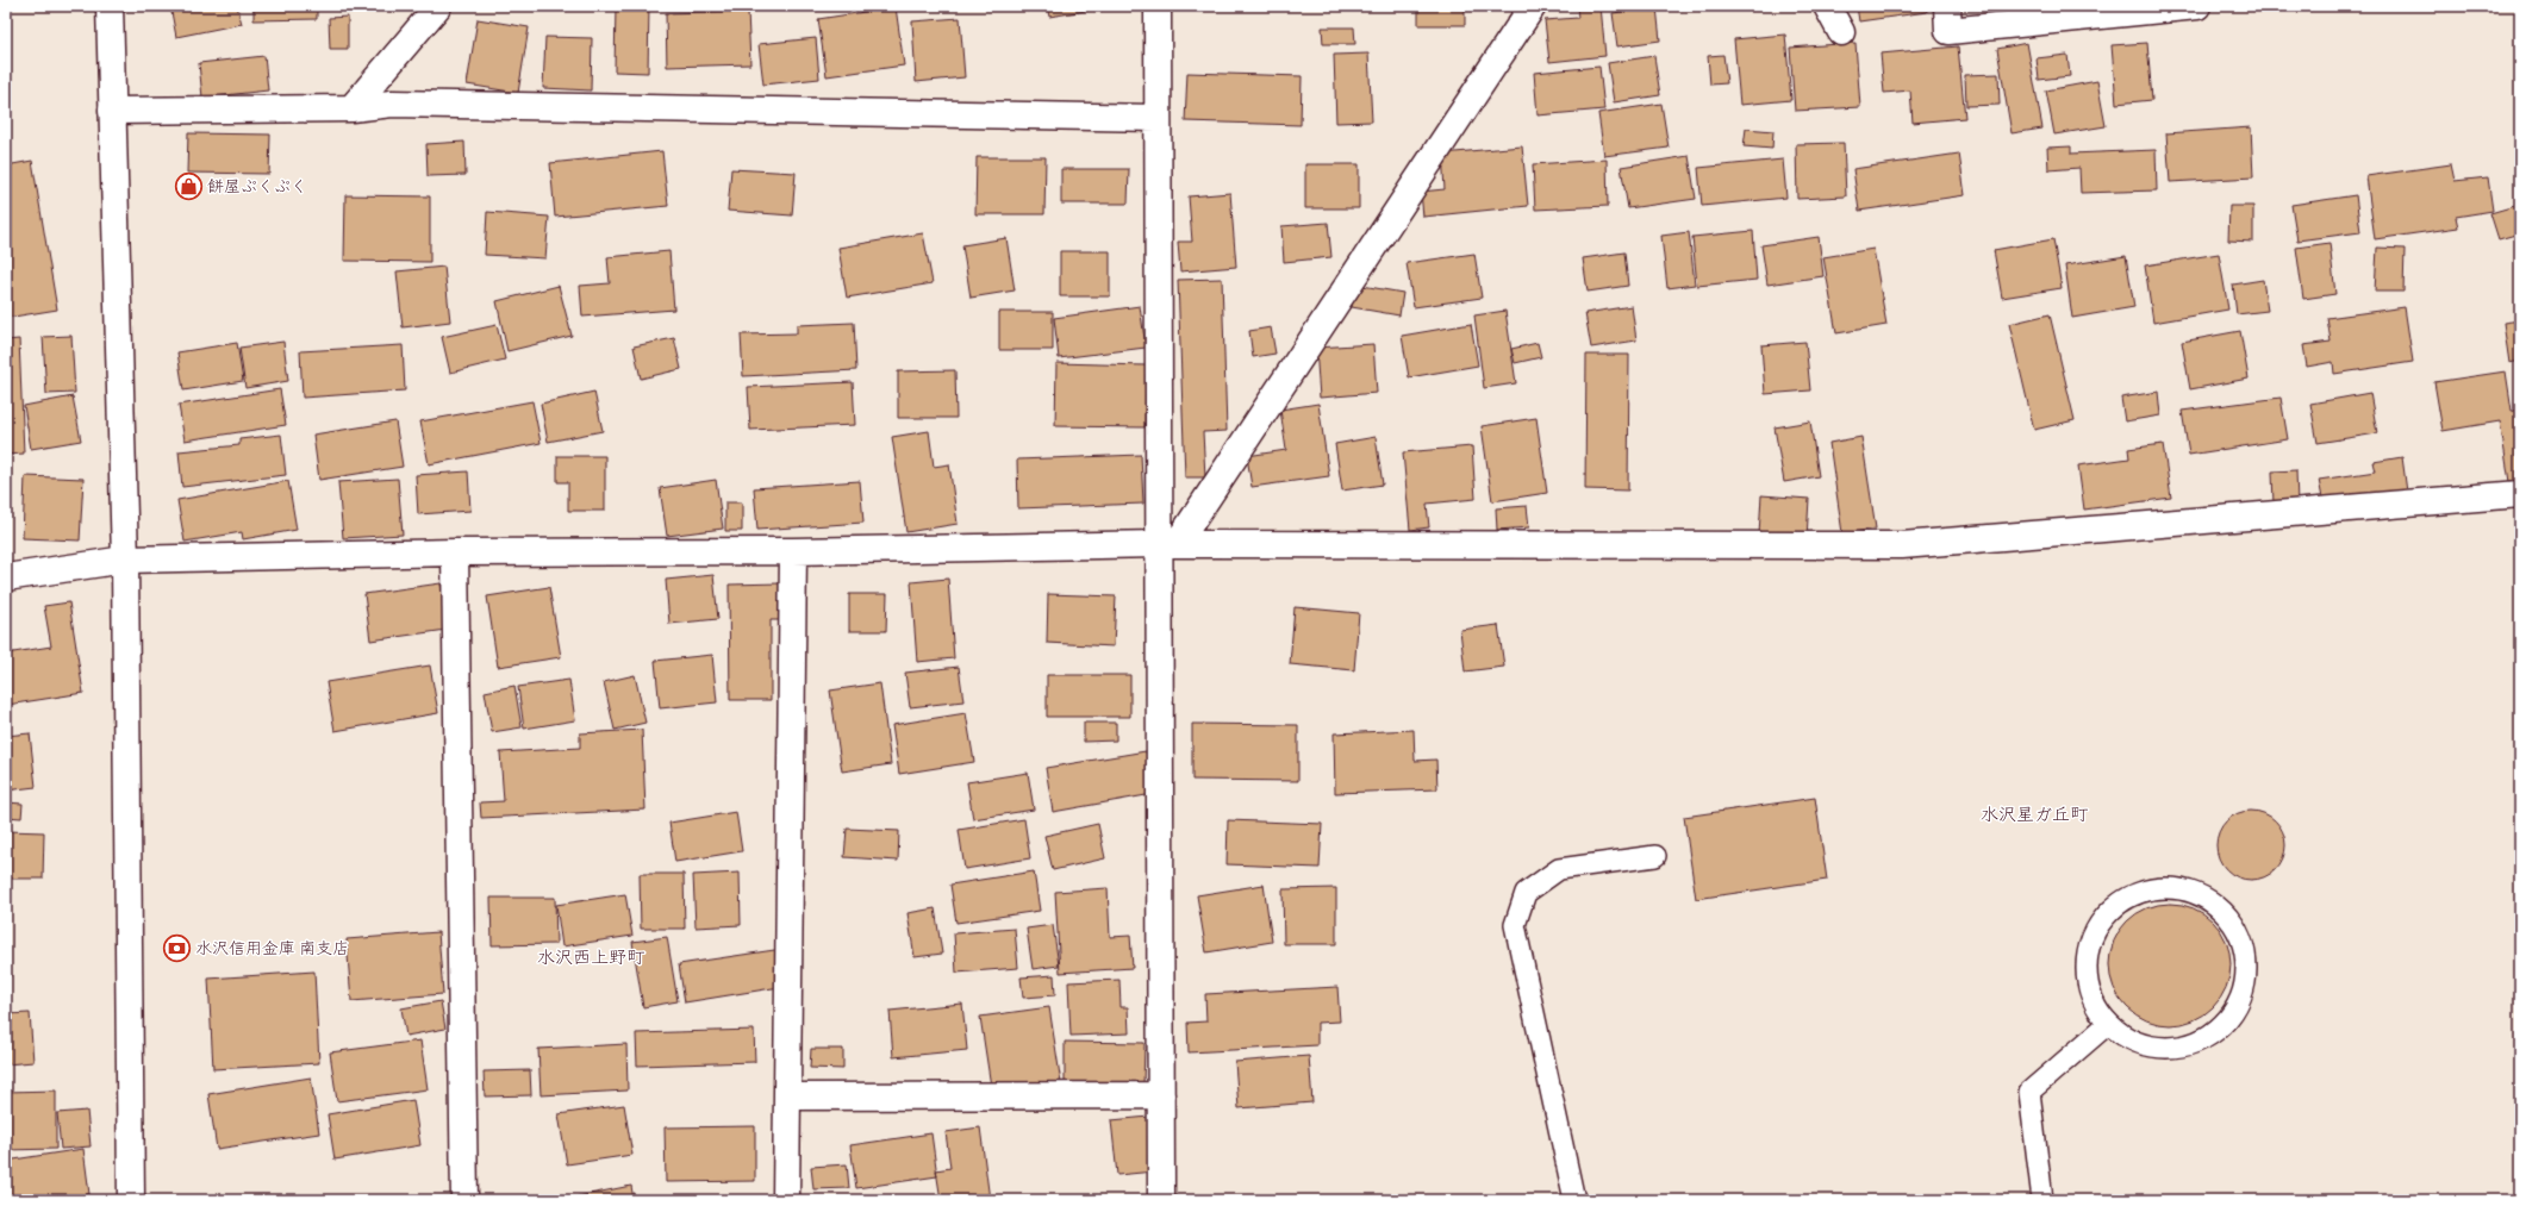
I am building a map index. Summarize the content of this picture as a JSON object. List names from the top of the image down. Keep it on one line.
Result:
{"districts":["水沢星ガ丘町","水沢西上野町"],"places":{"shop":["餅屋ぷくぷく"],"bank":["水沢信用金庫 南支店"]}}
